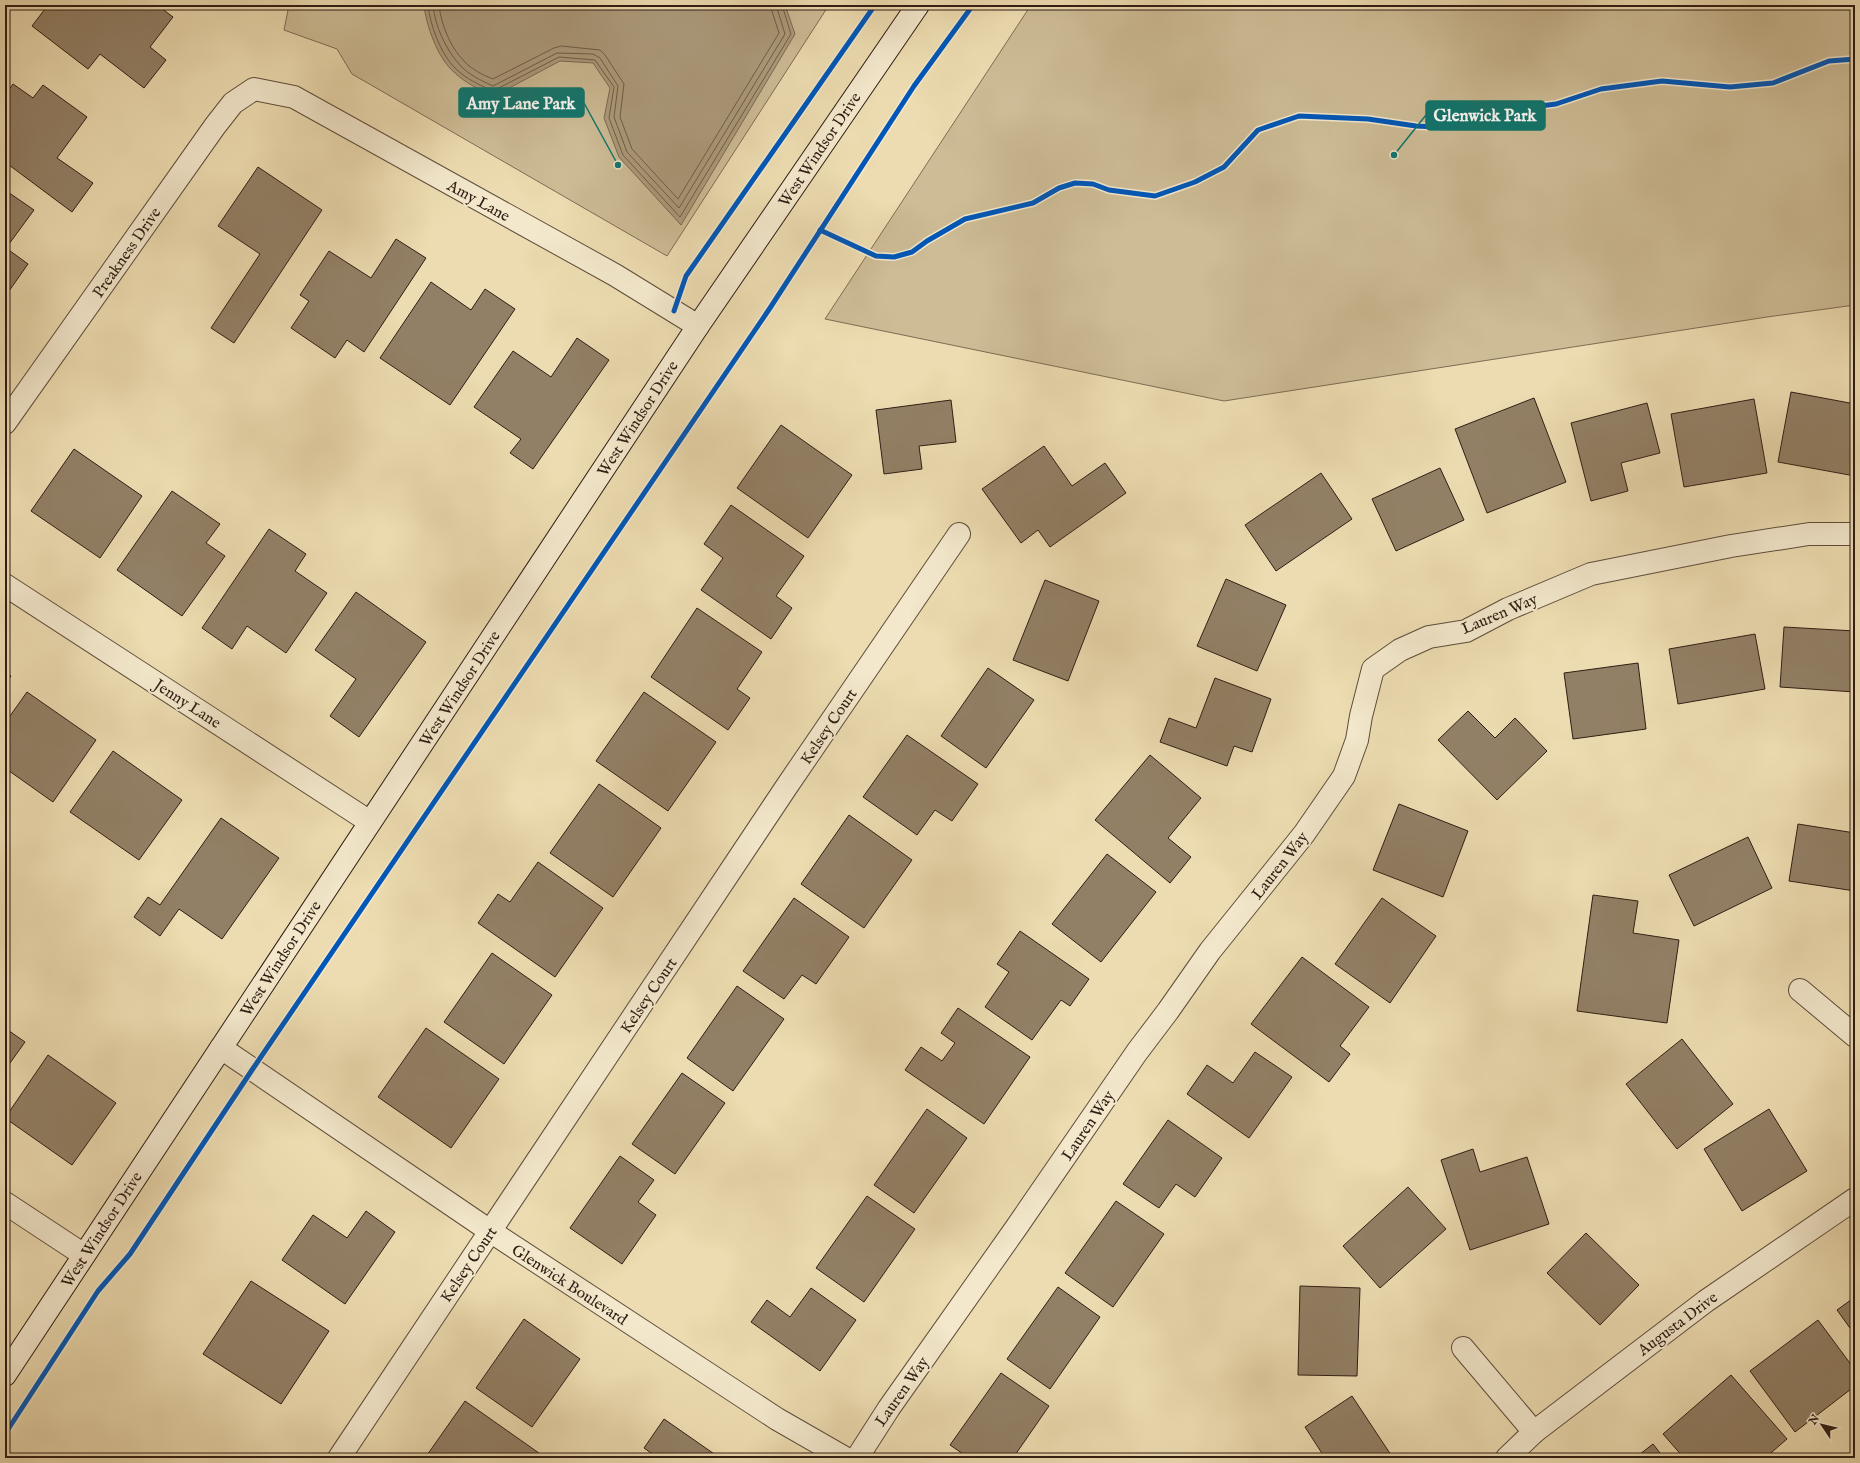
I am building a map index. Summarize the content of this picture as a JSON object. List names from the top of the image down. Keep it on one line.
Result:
{"streets":{"street":["West Windsor Drive","Amy Lane","Preakness Drive","Lauren Way","Jenny Lane","Kelsey Court","Glenwick Boulevard","Augusta Drive"]},"crossings":[["West Windsor Drive","Amy Lane"],["West Windsor Drive","Jenny Lane"],["West Windsor Drive","Glenwick Boulevard"],["Amy Lane","Preakness Drive"],["Kelsey Court","Glenwick Boulevard"]],"places":["Glenwick Park","Amy Lane Park"],"north":"top left"}
